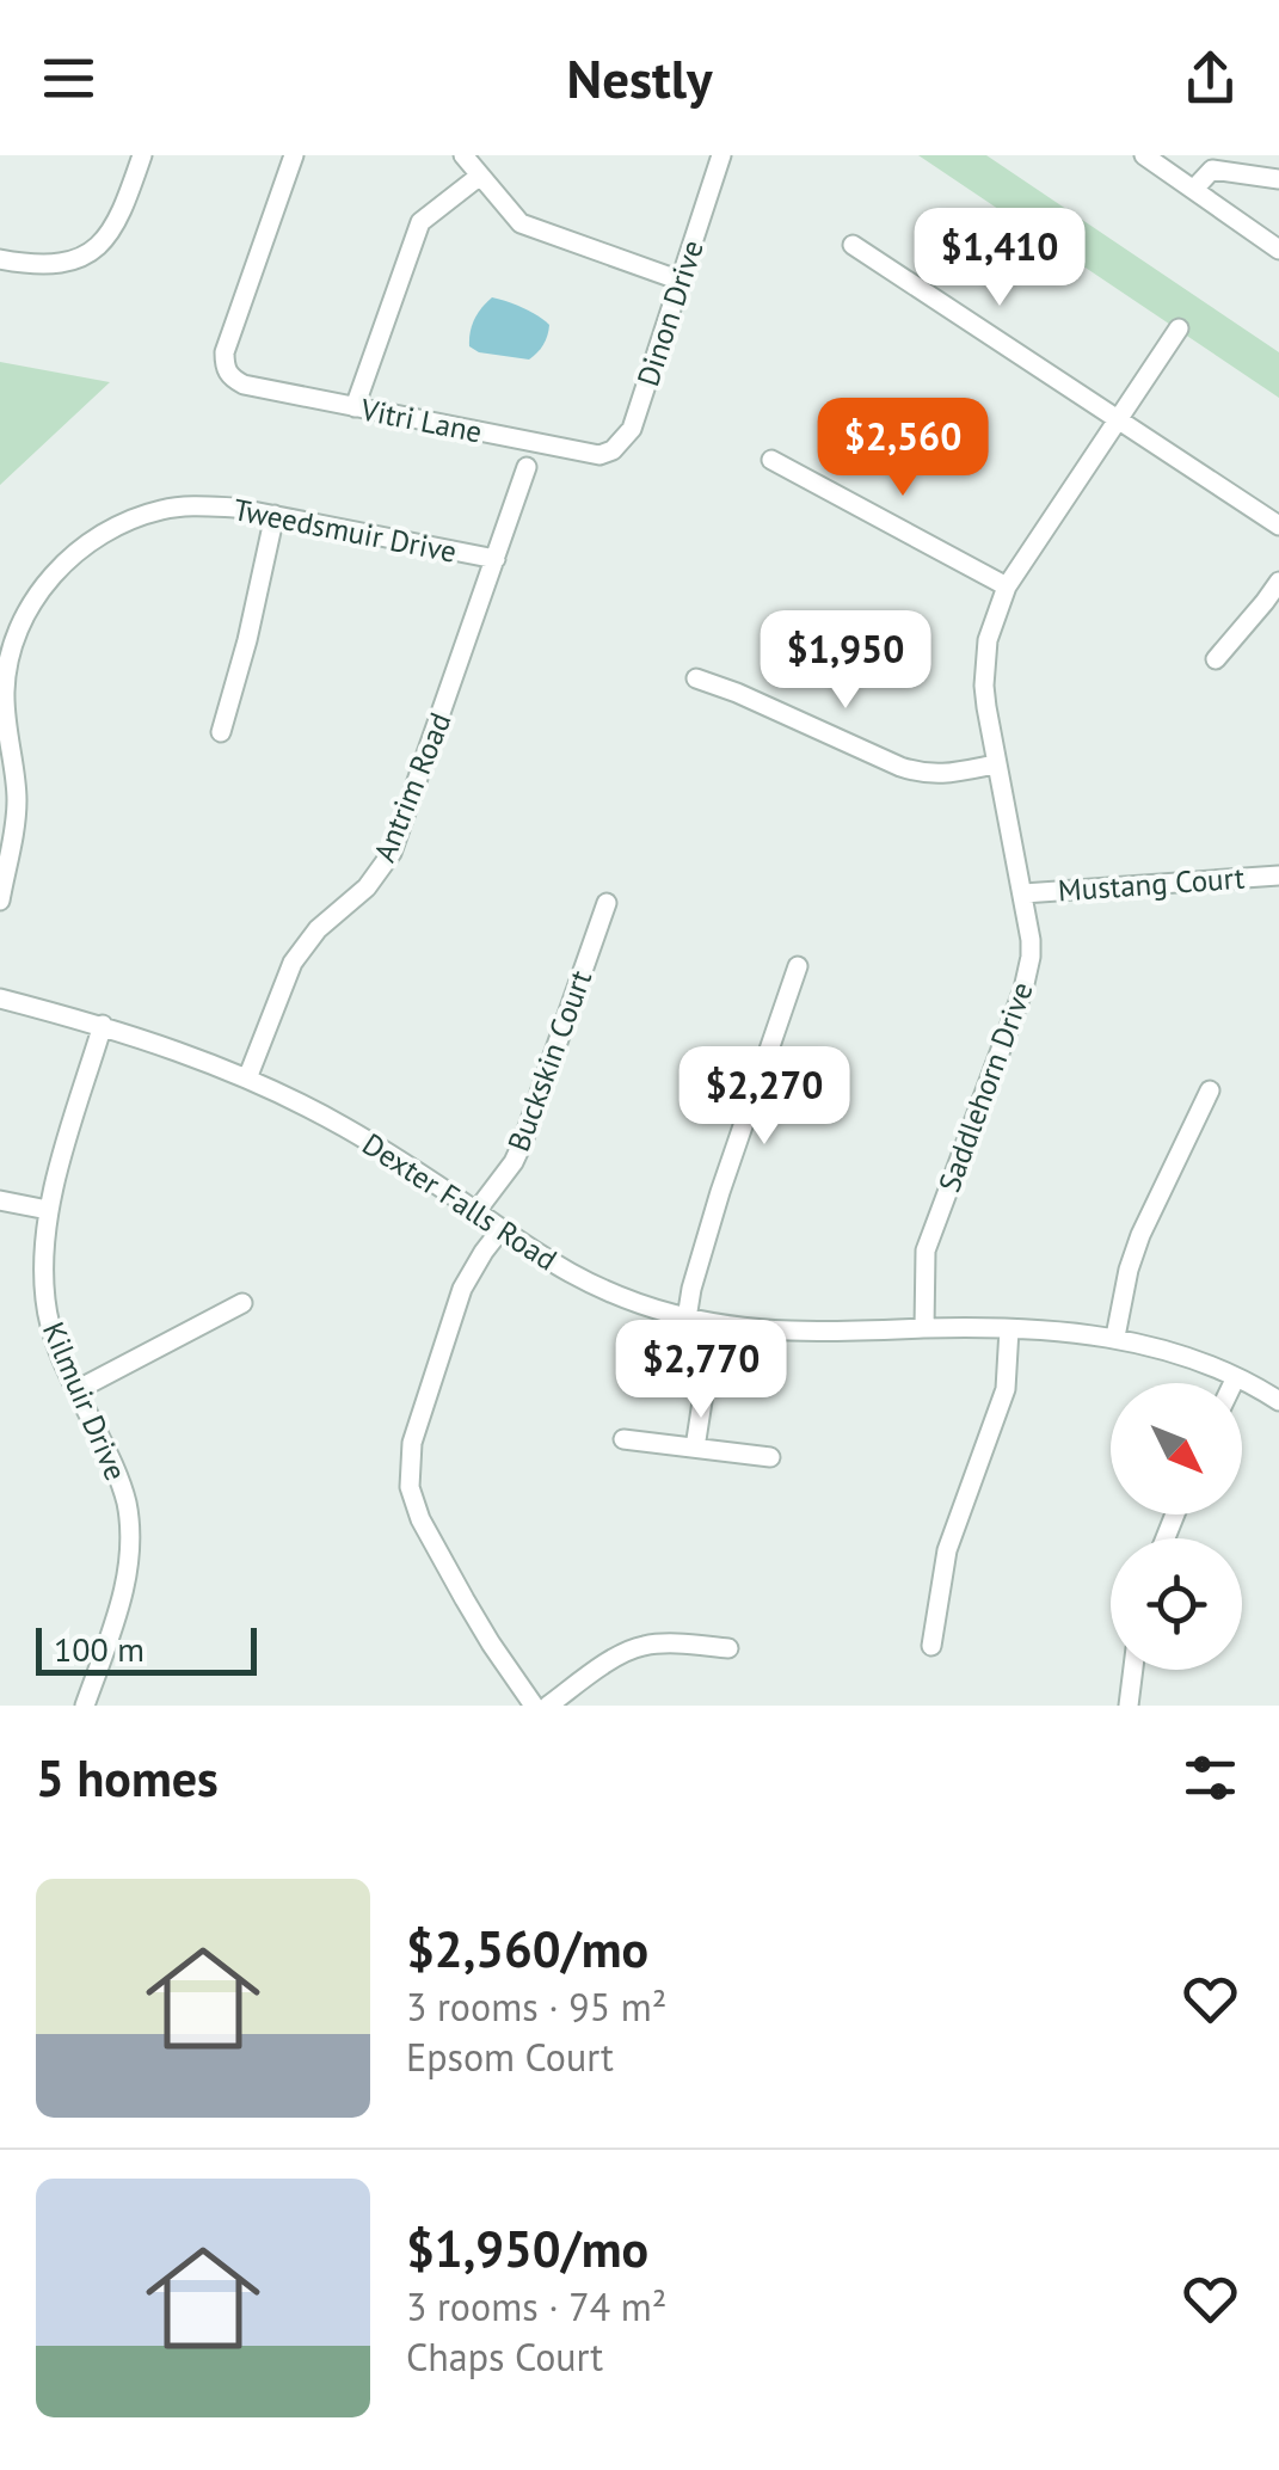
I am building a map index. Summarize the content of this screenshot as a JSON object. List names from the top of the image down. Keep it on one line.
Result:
{"streets":{"street":["Dinon Drive","Vitri Lane","Tweedsmuir Drive","Antrim Road","Mustang Court","Buckskin Court","Saddlehorn Drive","Dexter Falls Road","Kilmuir Drive"]},"crossings":[["Dinon Drive","Vitri Lane"],["Tweedsmuir Drive","Antrim Road"],["Antrim Road","Dexter Falls Road"],["Mustang Court","Saddlehorn Drive"],["Buckskin Court","Dexter Falls Road"],["Saddlehorn Drive","Dexter Falls Road"],["Dexter Falls Road","Kilmuir Drive"]],"scale_bar":"100 m","north":"bottom right","page":{"header":"Nestly","price":["$1,410","$2,560","$1,950","$2,270","$2,770"],"scale":"100 m","heading":"5 homes","list":[{"name":"$2,560/mo","note":"3 rooms · 95 m² · Epsom Court"},{"name":"$1,950/mo","note":"3 rooms · 74 m² · Chaps Court"}]}}
